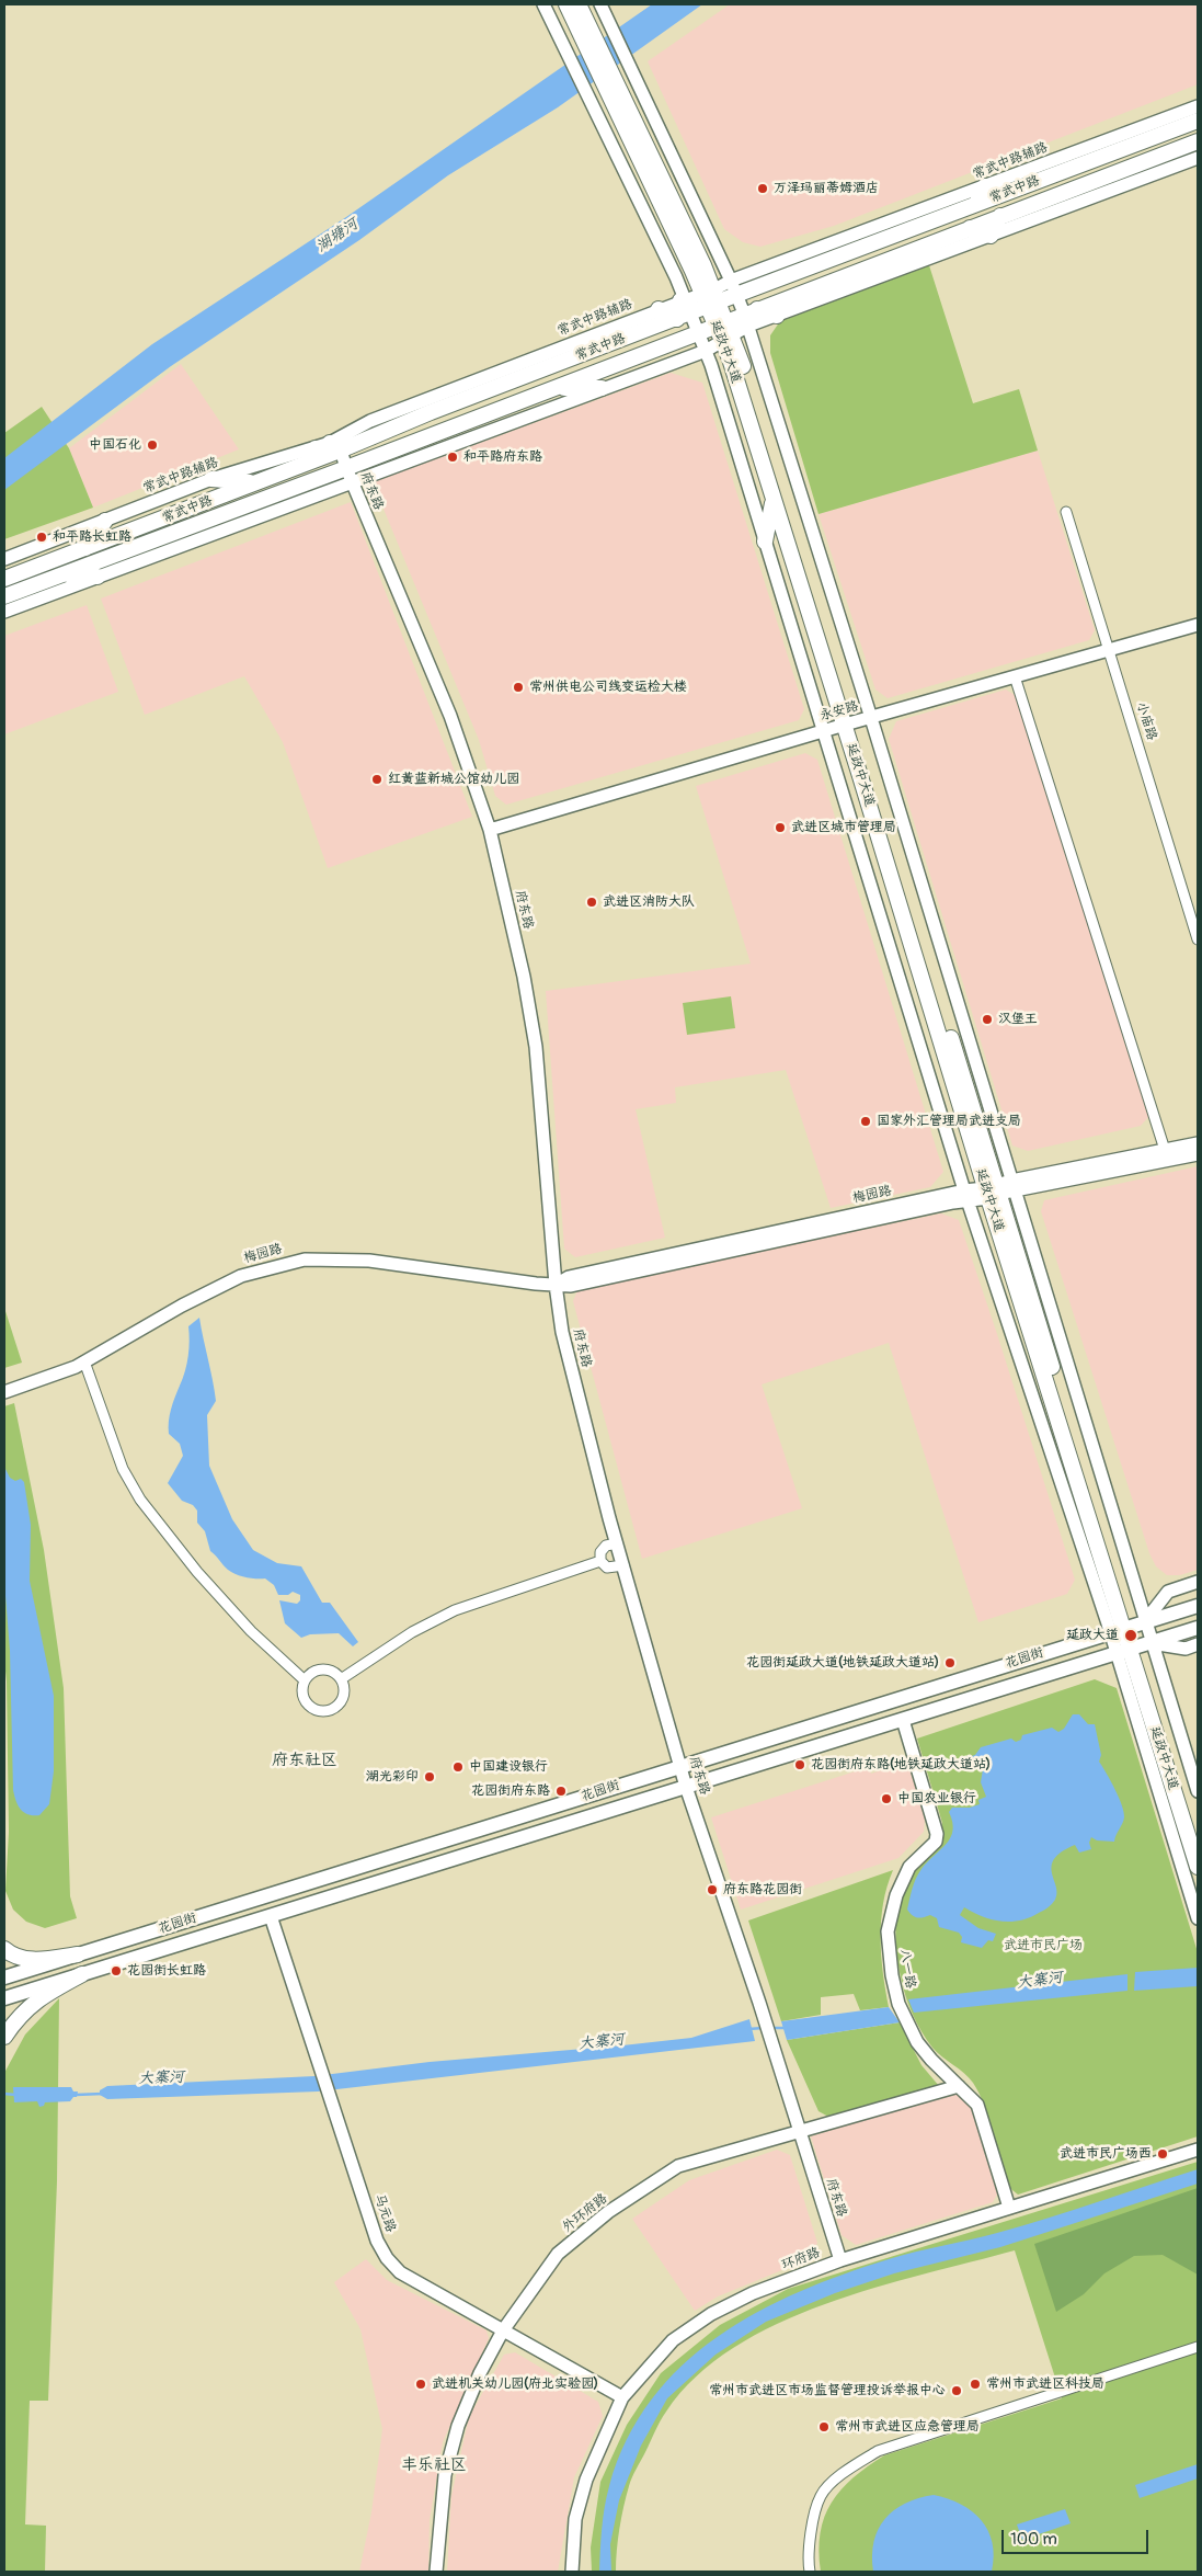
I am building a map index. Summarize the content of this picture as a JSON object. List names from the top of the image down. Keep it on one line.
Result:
{"streets":{"main road":["常武中路","延政中大道","花园街"],"street":["常武中路辅路","府东路","永安路","小庙路","梅园路","八一路","马元路","外环府路","环府路"]},"crossings":[["常武中路辅路","常武中路"],["常武中路辅路","延政中大道"],["常武中路辅路","府东路"],["常武中路","延政中大道"],["常武中路","府东路"],["延政中大道","永安路"],["延政中大道","梅园路"],["延政中大道","花园街"],["府东路","永安路"],["府东路","梅园路"],["府东路","花园街"],["府东路","外环府路"],["府东路","环府路"],["永安路","小庙路"],["花园街","八一路"],["花园街","马元路"],["八一路","外环府路"],["八一路","环府路"],["马元路","外环府路"],["马元路","环府路"]],"districts":["府东社区","丰乐社区"],"water":["湖塘河","大寨河"],"parks":["武进市民广场"],"places":["万泽玛丽蒂姆酒店","中国石化","和平路府东路","和平路长虹路","常州供电公司线变运检大楼","红黄蓝新城公馆幼儿园","武进区城市管理局","武进区消防大队","汉堡王","国家外汇管理局武进支局","延政大道","花园街延政大道(地铁延政大道站)","花园街府东路(地铁延政大道站)","中国建设银行","湖光彩印","花园街府东路","中国农业银行","府东路花园街","花园街长虹路","武进市民广场西","武进机关幼儿园(府北实验园)","常州市武进区科技局","常州市武进区市场监督管理投诉举报中心","常州市武进区应急管理局"],"scale_bar":"100 m"}
